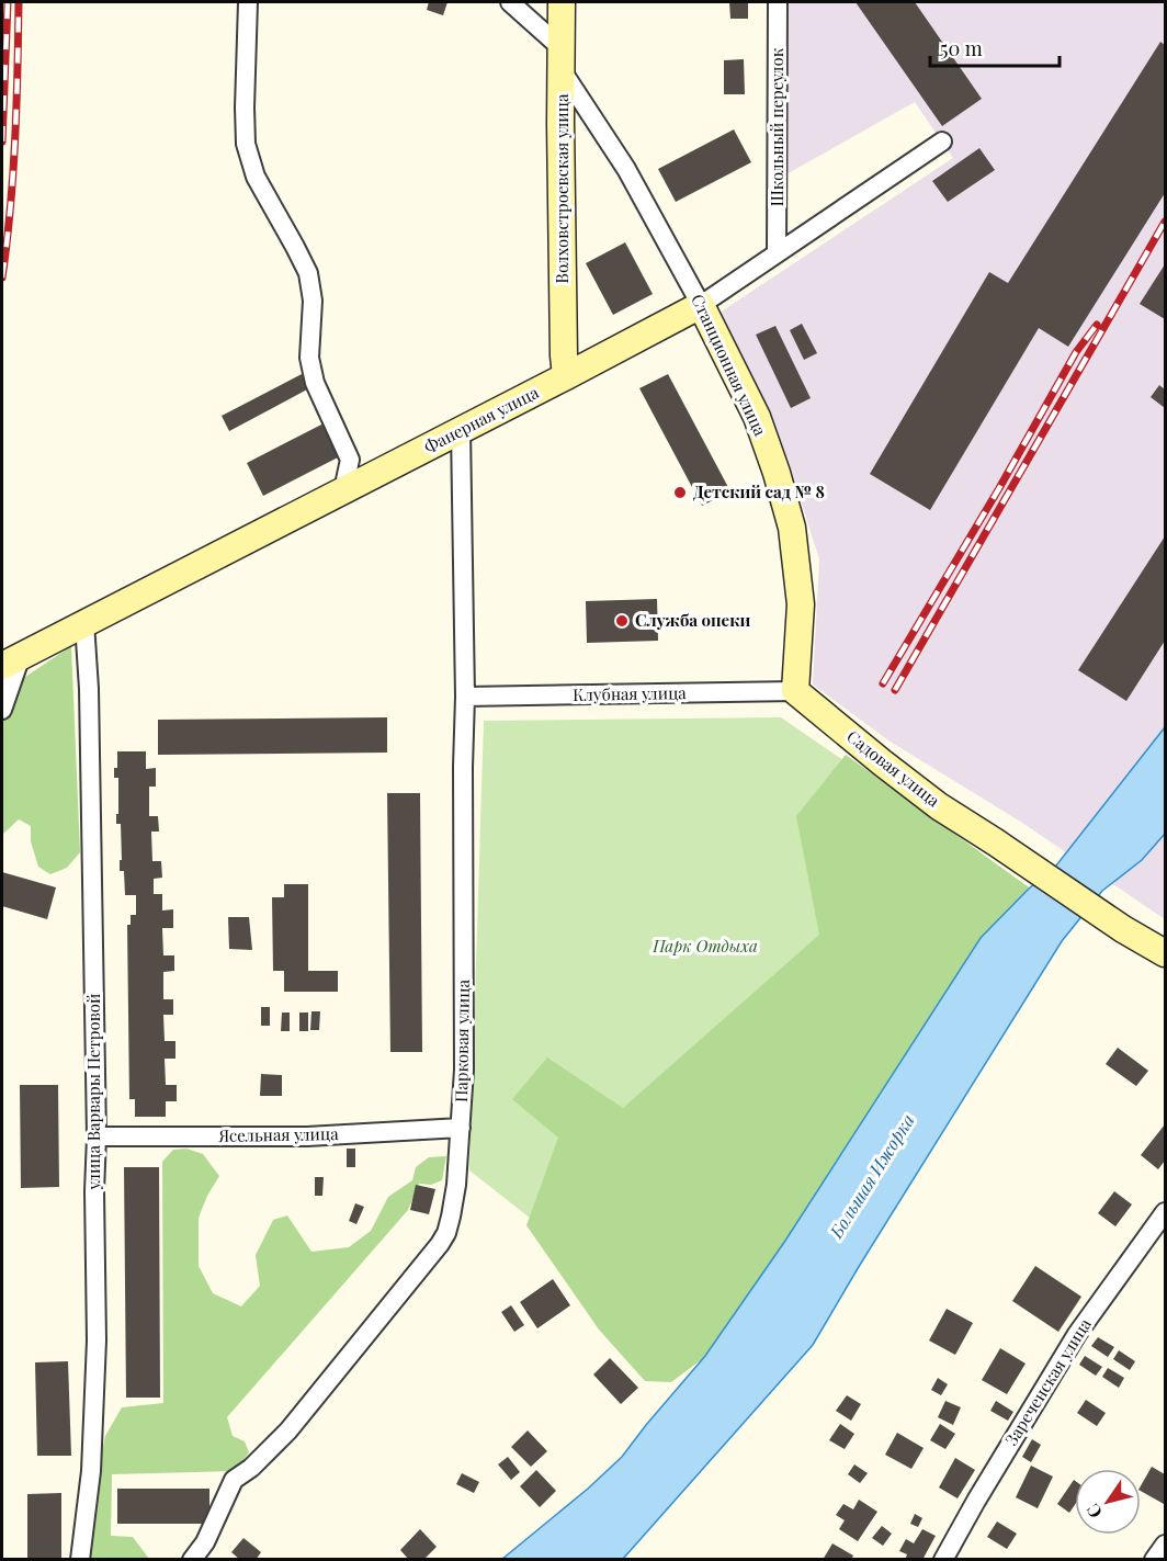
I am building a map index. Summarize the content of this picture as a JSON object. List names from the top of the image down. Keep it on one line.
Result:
{"streets":{"street":["Школьный переулок","Волховстроевская улица","Станционная улица","Фанерная улица","Клубная улица","Садовая улица","Парковая улица","улица Варвары Петровой","Ясельная улица","Зареченская улица"]},"crossings":[["Школьный переулок","Фанерная улица"],["Волховстроевская улица","Станционная улица"],["Волховстроевская улица","Фанерная улица"],["Станционная улица","Фанерная улица"],["Станционная улица","Клубная улица"],["Станционная улица","Садовая улица"],["Фанерная улица","Парковая улица"],["Фанерная улица","улица Варвары Петровой"],["Клубная улица","Садовая улица"],["Клубная улица","Парковая улица"],["Парковая улица","Ясельная улица"],["улица Варвары Петровой","Ясельная улица"]],"water":["Большая Ижорка"],"parks":["Парк Отдыха"],"places":["Детский сад № 8","Служба опеки"],"scale_bar":"50 m","north":"bottom left"}
